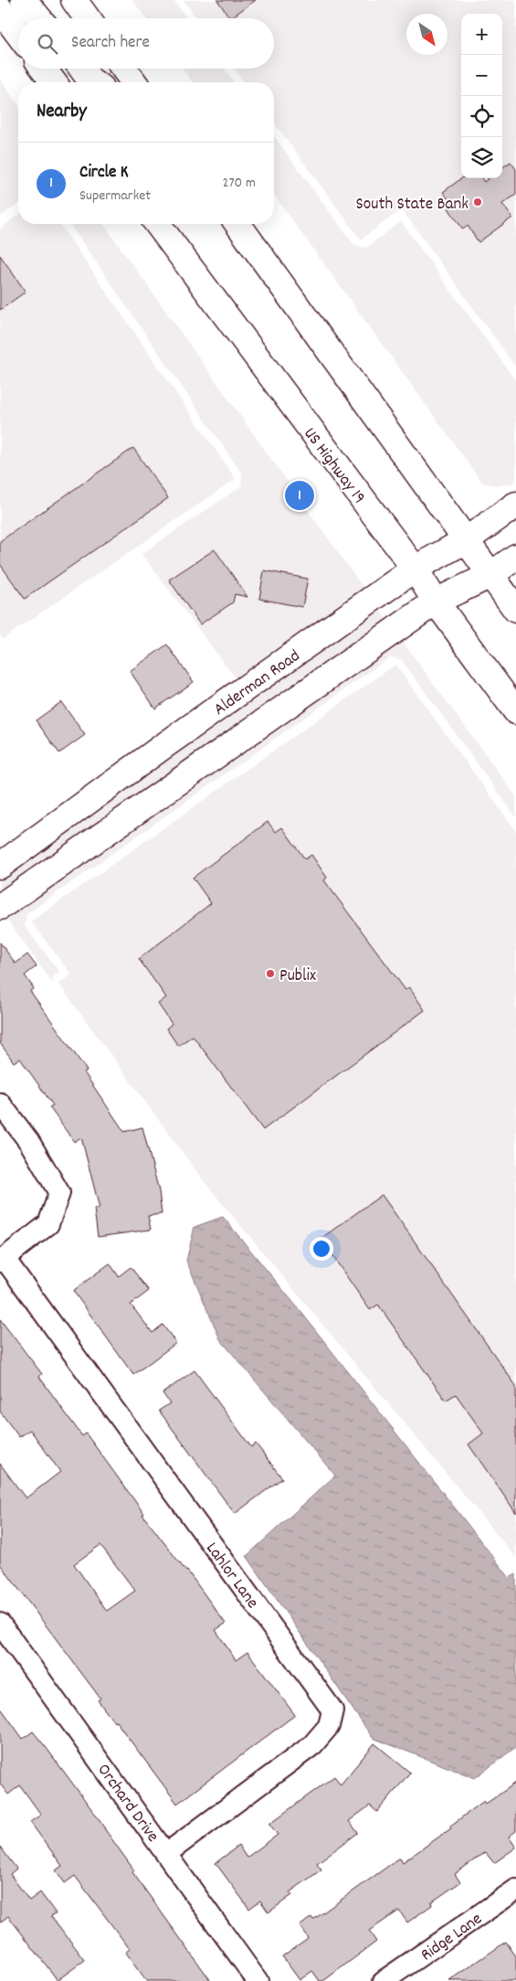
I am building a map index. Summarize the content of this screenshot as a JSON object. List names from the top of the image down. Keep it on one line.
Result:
{"streets":{"main road":["US Highway 19","Alderman Road"],"street":["Lahlor Lane","Orchard Drive","Ridge Lane"]},"crossings":[["US Highway 19","Alderman Road"],["Lahlor Lane","Orchard Drive"]],"places":["South State Bank","Publix"],"north":"bottom right","page":{"map_buttons":["+","−"],"search":"Search here","heading":"Nearby","list":[{"mark":"1","name":"Circle K","note":"Supermarket","value":"270 m"}],"pins":"1"}}
